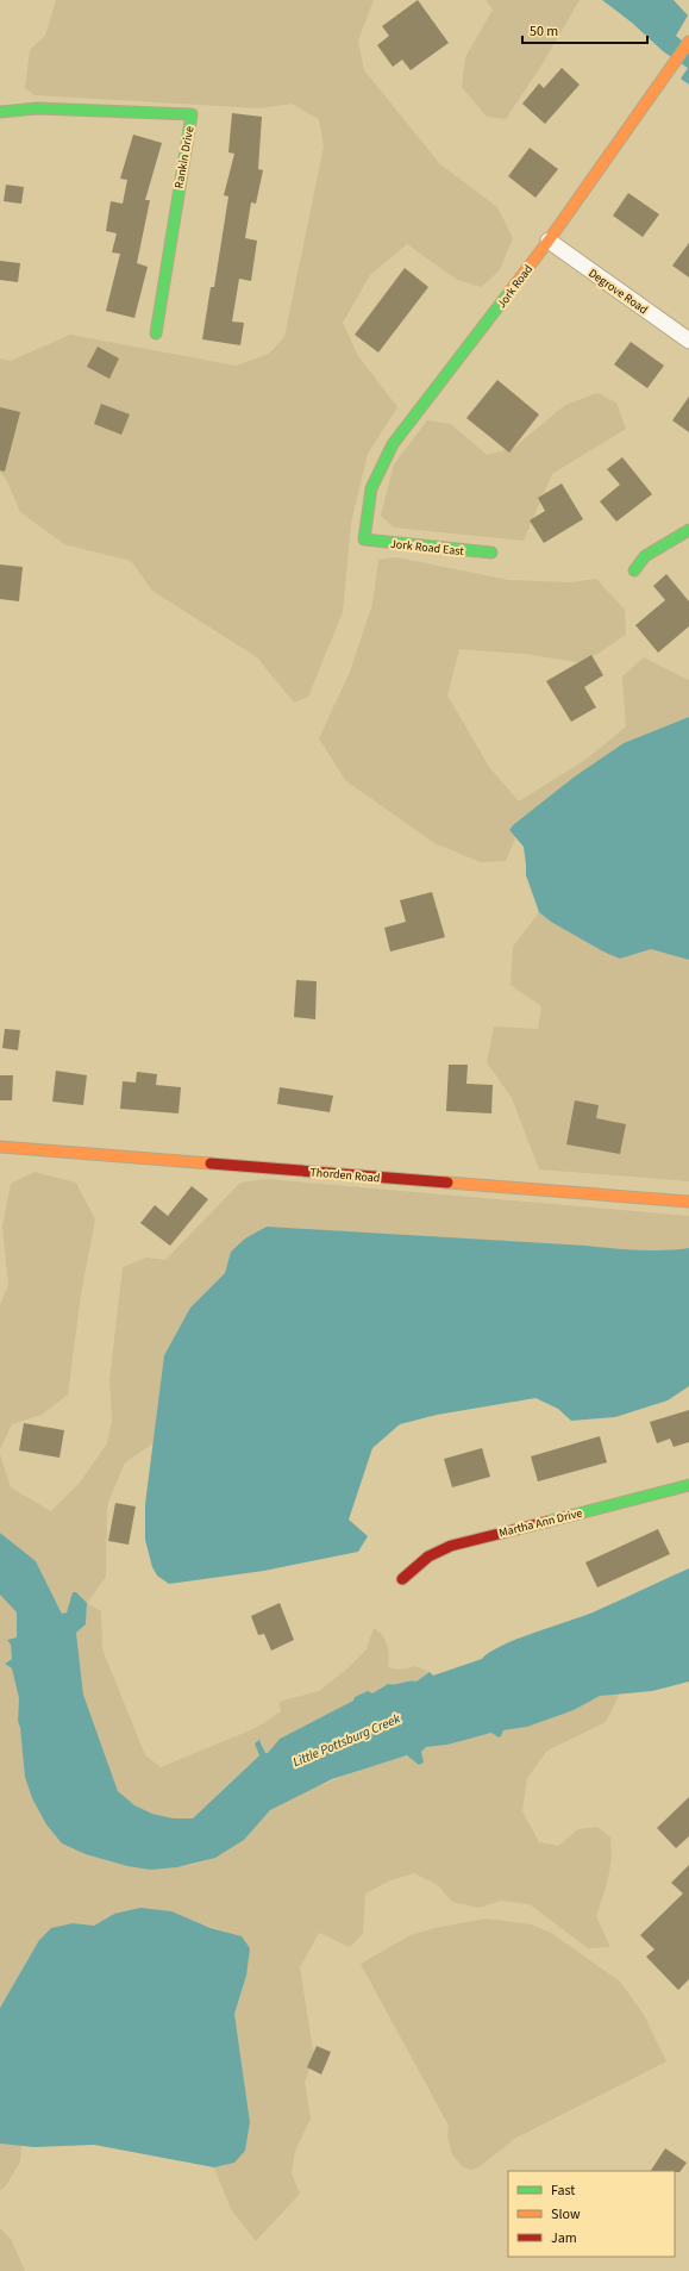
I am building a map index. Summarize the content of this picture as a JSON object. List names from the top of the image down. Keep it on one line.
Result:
{"streets":{"street":["Rankin Drive","Jork Road","Degrove Road","Jork Road East","Thorden Road","Martha Ann Drive"]},"crossings":[["Jork Road","Degrove Road"],["Jork Road","Jork Road East"]],"water":["Little Pottsburg Creek"],"legend":["Fast","Slow","Jam"],"scale_bar":"50 m"}
